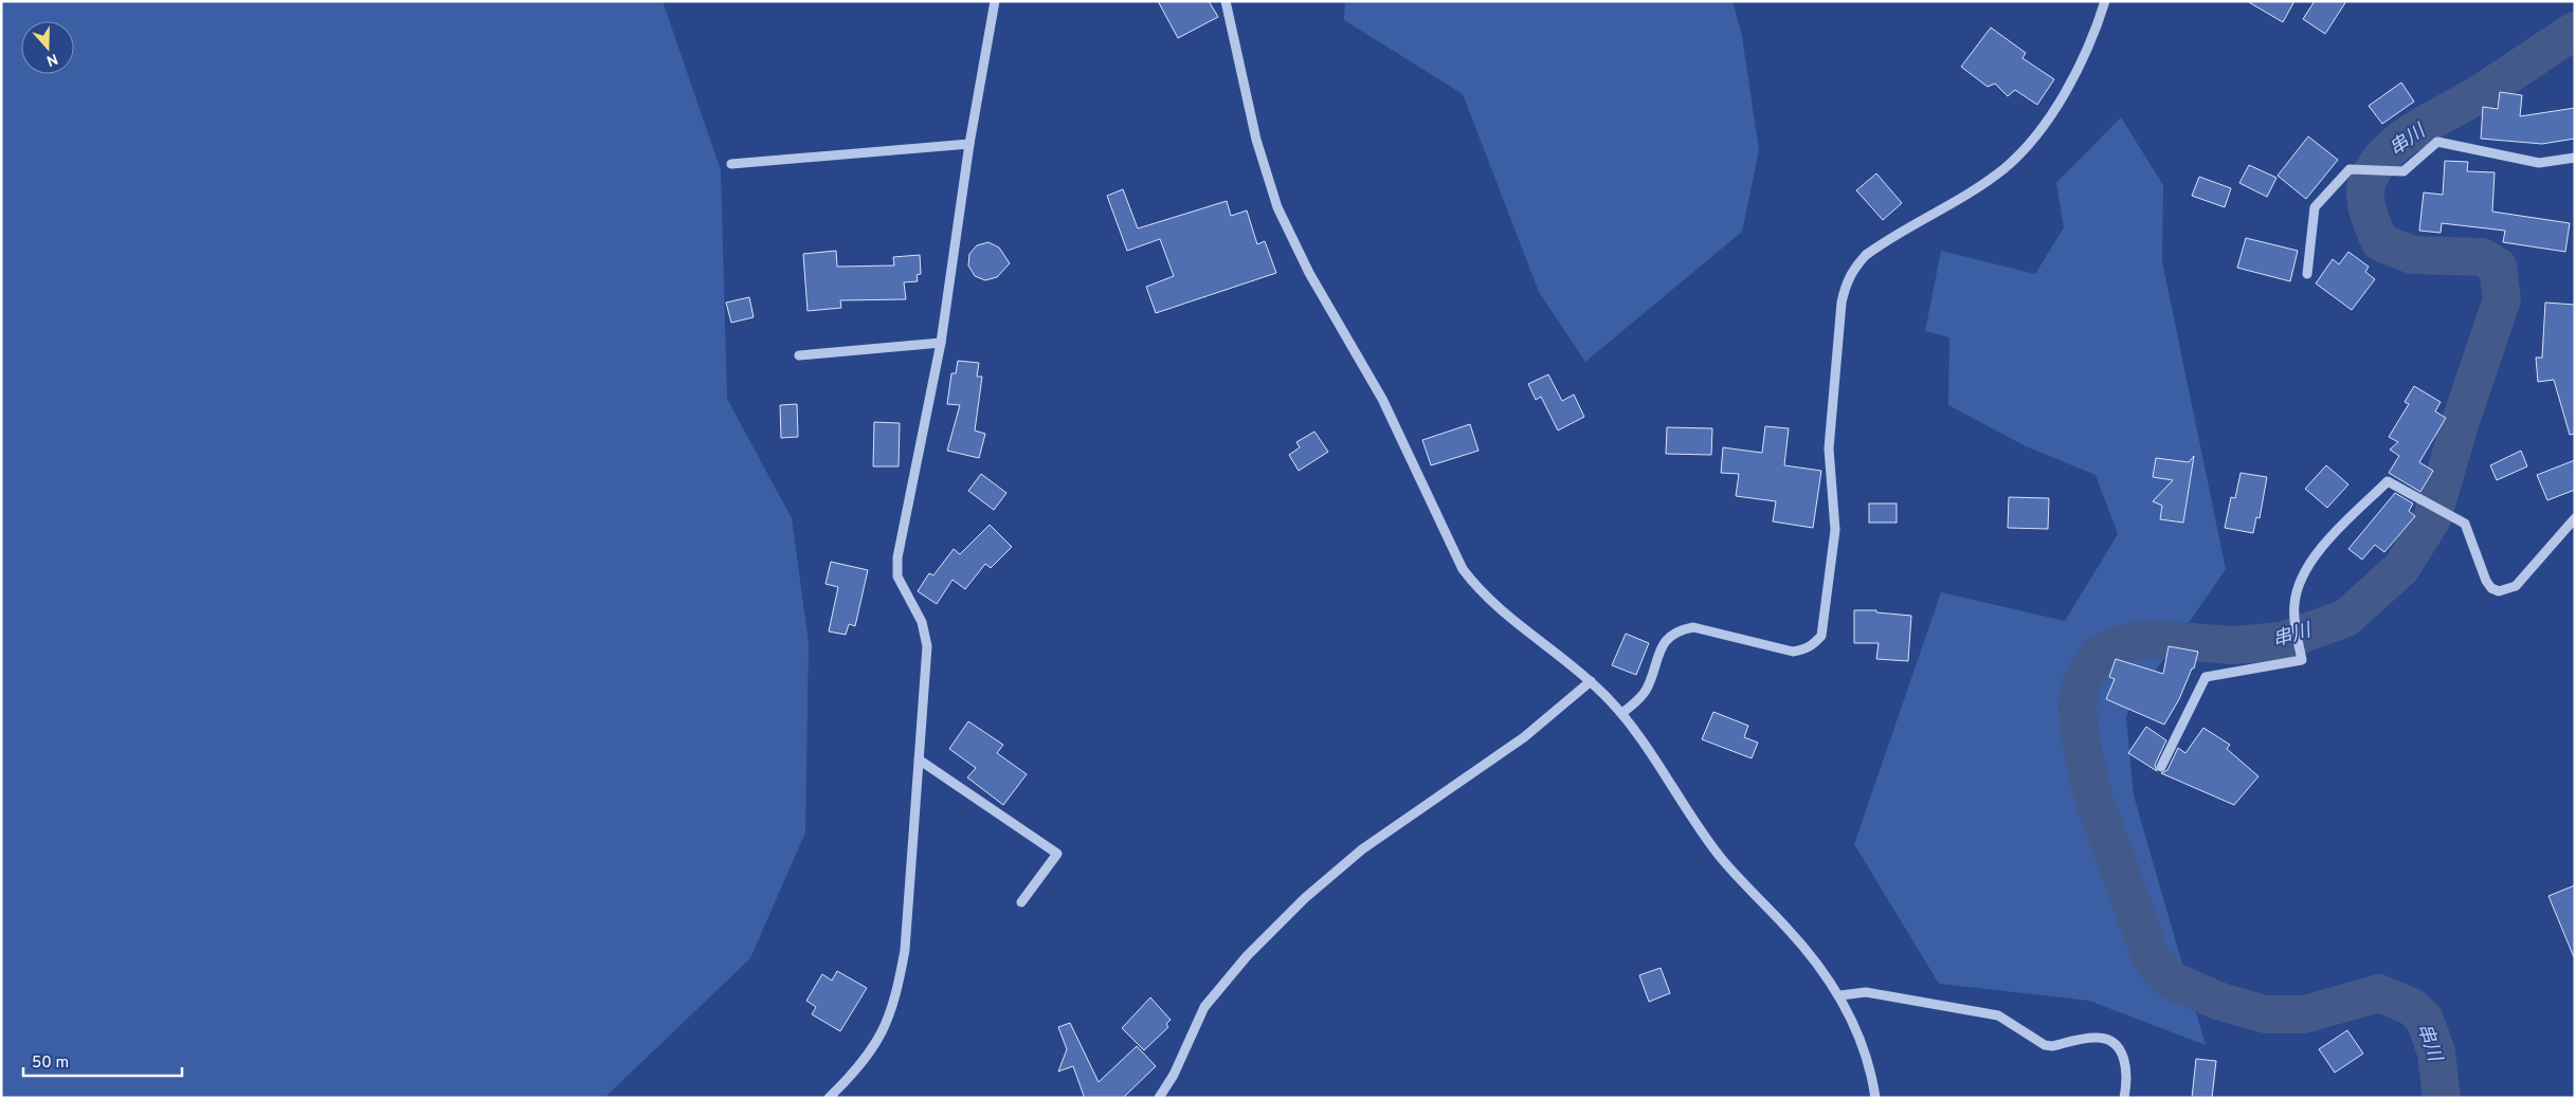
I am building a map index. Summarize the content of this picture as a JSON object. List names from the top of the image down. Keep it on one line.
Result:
{"water":["串川"],"scale_bar":"50 m","north":"bottom"}
